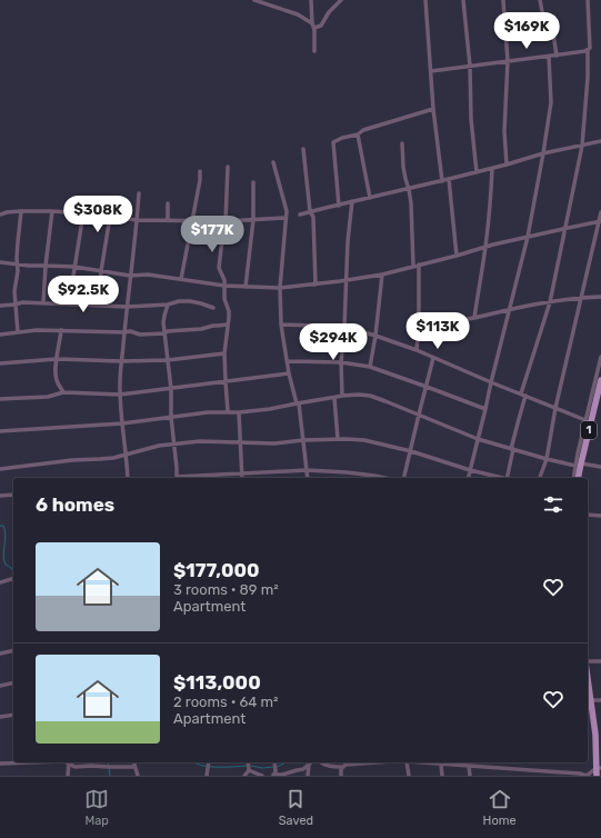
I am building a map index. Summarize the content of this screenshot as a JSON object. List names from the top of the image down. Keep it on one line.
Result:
{"streets":{"main road":["1"]},"page":{"price":["$169K","$308K","$177K","$92.5K","$113K","$294K"],"heading":"6 homes","list":[{"name":"$177,000","note":"3 rooms · 89 m² · Apartment"},{"name":"$113,000","note":"2 rooms · 64 m² · Apartment"}],"tabs":["Map","Saved","Home"]}}
